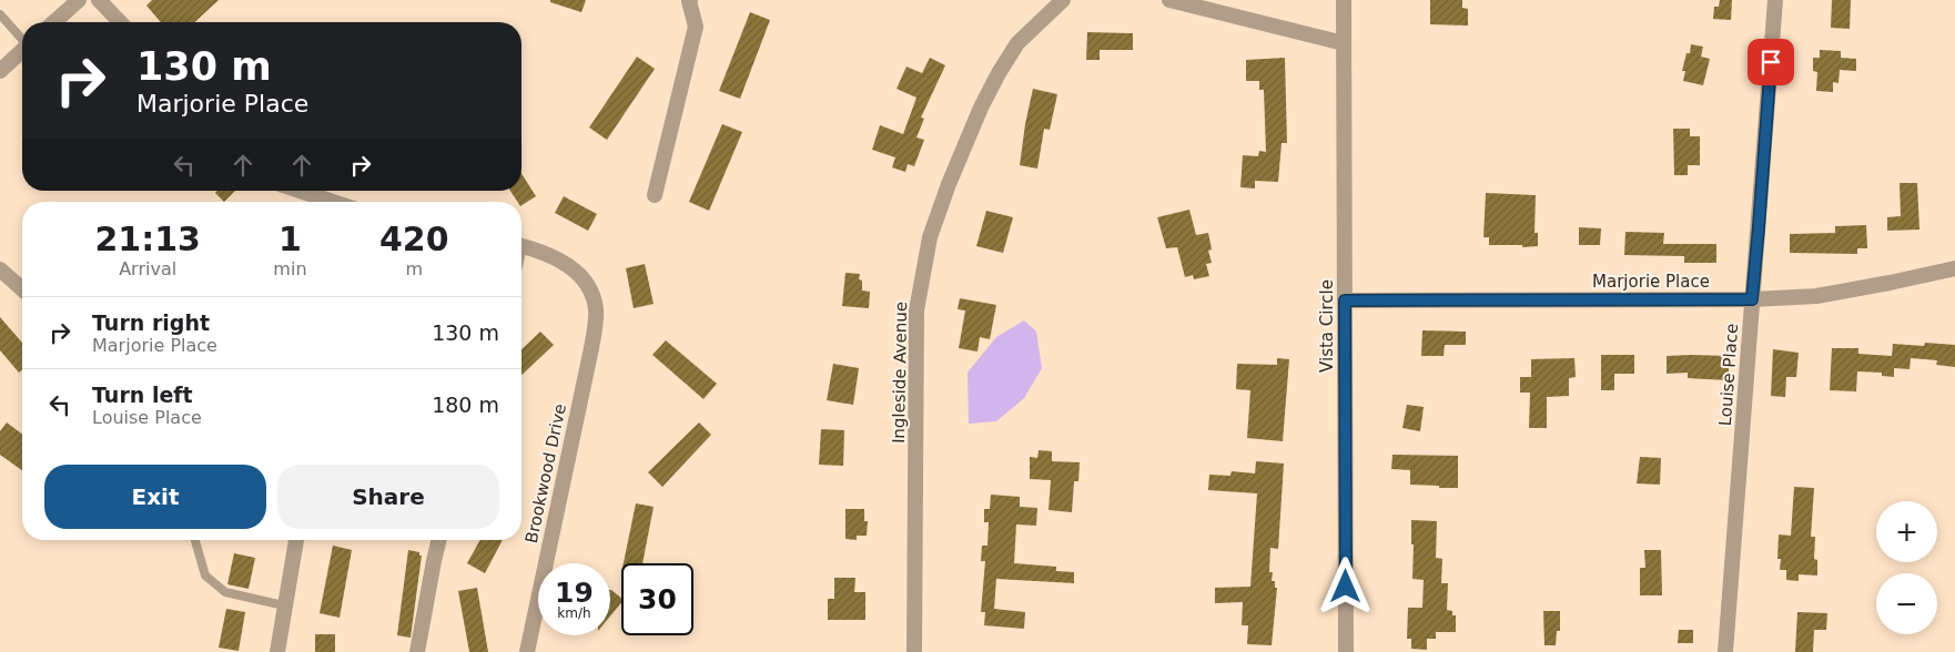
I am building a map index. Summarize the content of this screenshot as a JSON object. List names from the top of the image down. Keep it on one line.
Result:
{"streets":{"street":["Marjorie Place","Vista Circle","Ingleside Avenue","Louise Place","Brookwood Drive"]},"crossings":[["Marjorie Place","Vista Circle"],["Marjorie Place","Louise Place"]],"page":{"turn":["130 m","Marjorie Place"],"eta":["21:13","Arrival","1","min","420","m"],"list":[{"name":"Turn right","note":"Marjorie Place","value":"130 m"},{"name":"Turn left","note":"Louise Place","value":"180 m"}],"buttons":["Exit","Share"],"map_buttons":["+","−"],"speed":"19 km/h","limit":"30"}}
